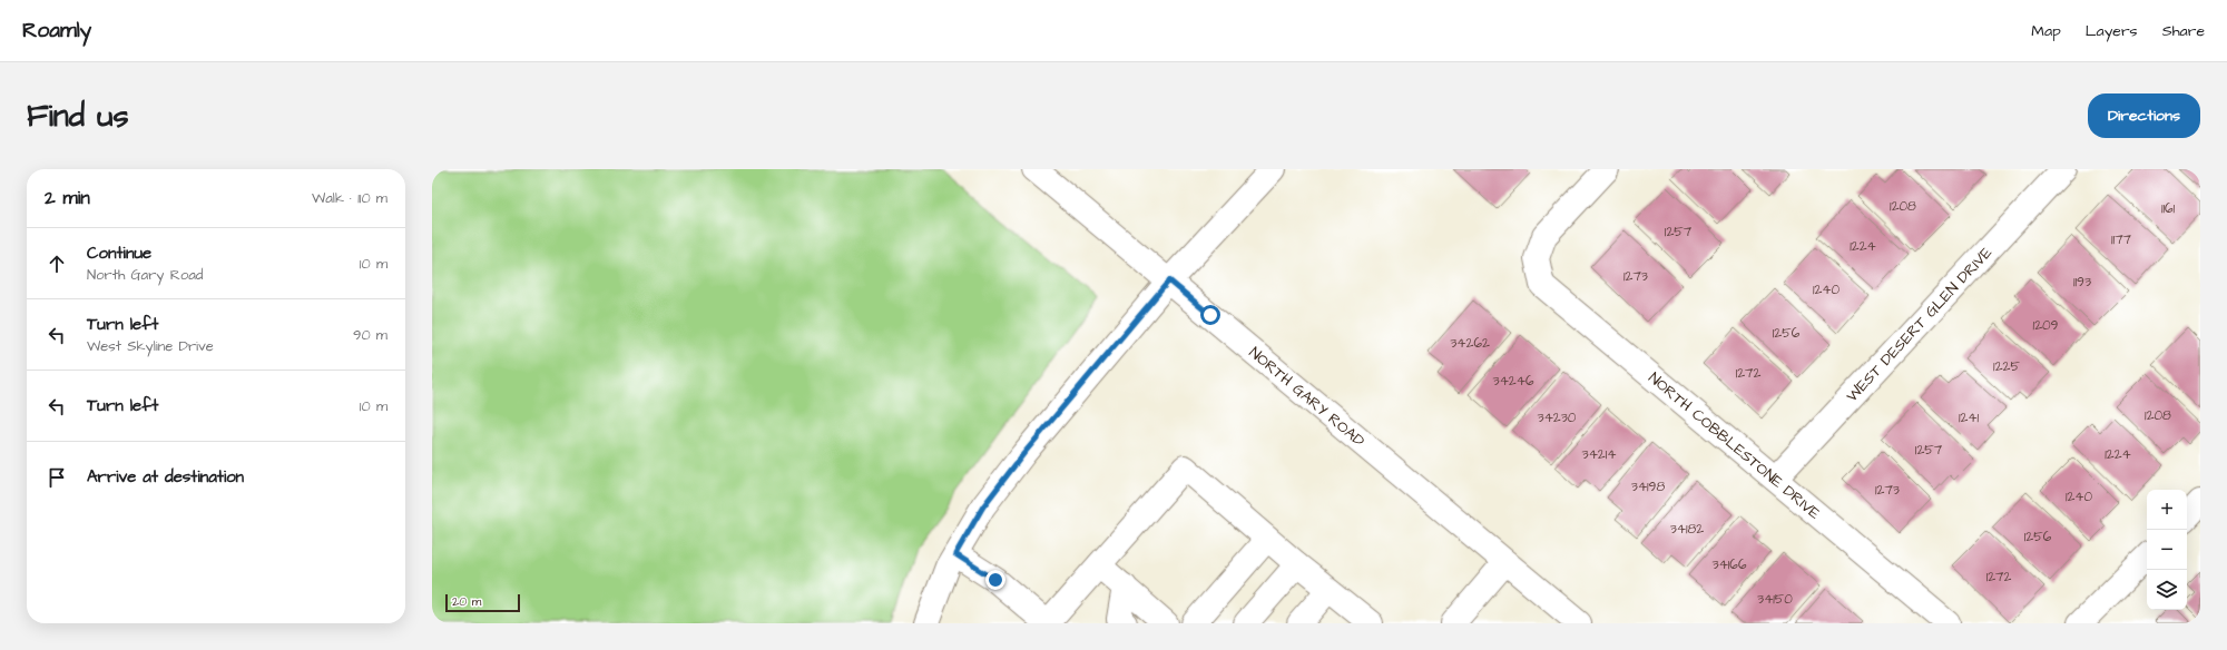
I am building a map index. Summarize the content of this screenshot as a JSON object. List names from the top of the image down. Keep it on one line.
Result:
{"streets":{"street":["WEST DESERT GLEN DRIVE","NORTH GARY ROAD","NORTH COBBLESTONE DRIVE"]},"crossings":[["WEST DESERT GLEN DRIVE","NORTH COBBLESTONE DRIVE"]],"house_numbers":["1208","1161","1257","1177","1224","1273","1193","1240","1209","1256","34262","1225","1272","34246","1208","34230","1241","1257","34214","1224","34198","1273","1240","34182","1256","34166","1272","34150"],"scale_bar":"20 m","page":{"header":"Roamly","nav":["Map","Layers","Share"],"buttons":"Directions","title":"Find us","heading":["2 min","Walk · 110 m"],"list":[["Continue","North Gary Road","10 m"],["Turn left","West Skyline Drive","90 m"],["Turn left","10 m"],"Arrive at destination"],"map_buttons":["+","−"],"scale":"20 m"}}
